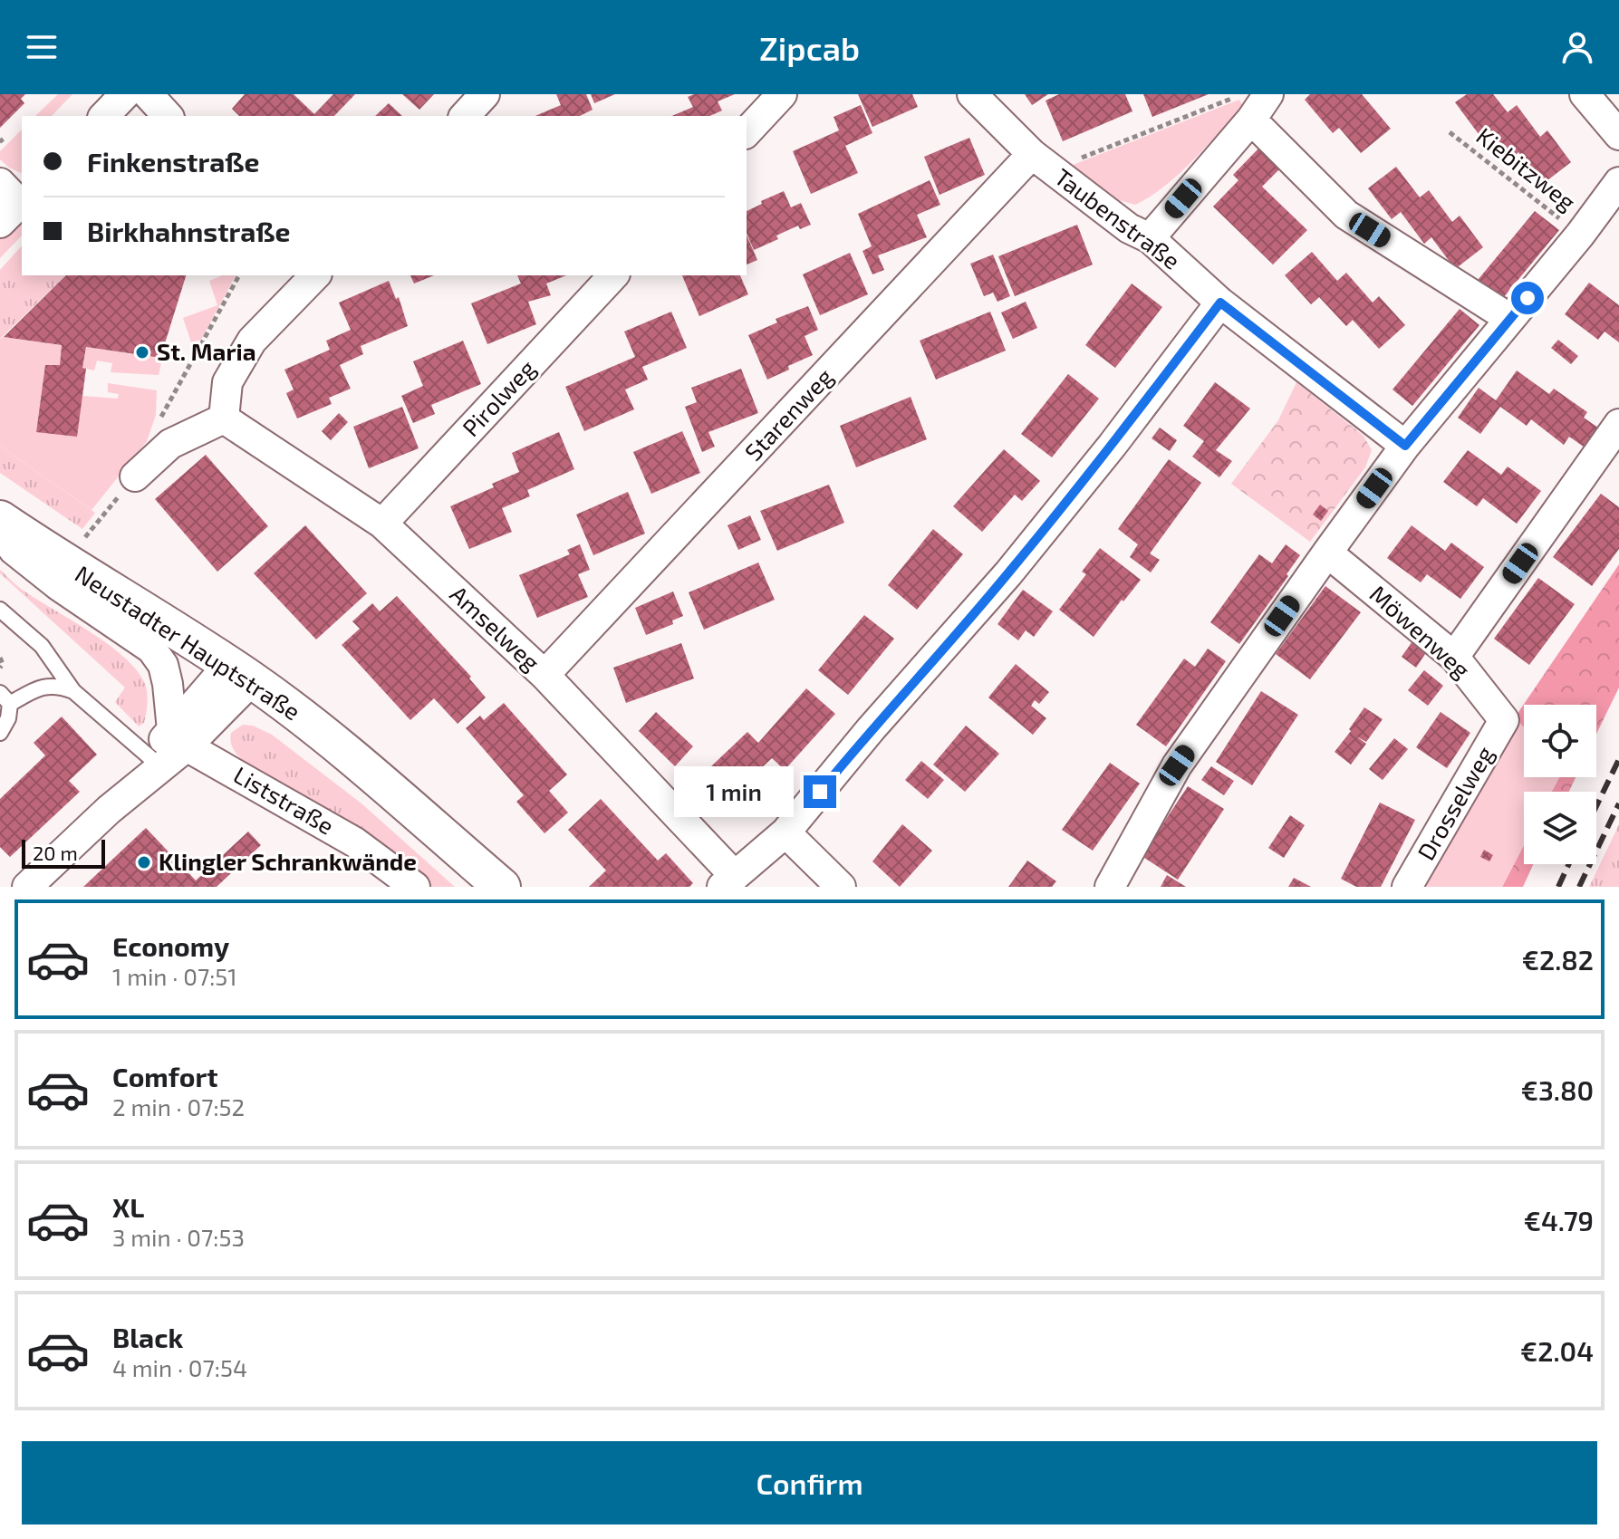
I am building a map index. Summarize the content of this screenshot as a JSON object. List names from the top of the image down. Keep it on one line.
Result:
{"streets":{"street":["Taubenstraße","Pirolweg","Starenweg","Amselweg","Möwenweg","Neustadter Hauptstraße","Liststraße","Drosselweg"],"path":["Kiebitzweg"]},"crossings":[["Taubenstraße","Starenweg"],["Pirolweg","Amselweg"],["Starenweg","Amselweg"],["Möwenweg","Drosselweg"],["Neustadter Hauptstraße","Liststraße"]],"places":["St. Maria","Klingler Schrankwände"],"scale_bar":"20 m","page":{"header":"Zipcab","banner":["Finkenstraße","Birkhahnstraße"],"bubble":"1 min","scale":"20 m","list":[{"name":"Economy","note":"1 min · 07:51","value":"€2.82"},{"name":"Comfort","note":"2 min · 07:52","value":"€3.80"},{"name":"XL","note":"3 min · 07:53","value":"€4.79"},{"name":"Black","note":"4 min · 07:54","value":"€2.04"}],"buttons":"Confirm"}}
